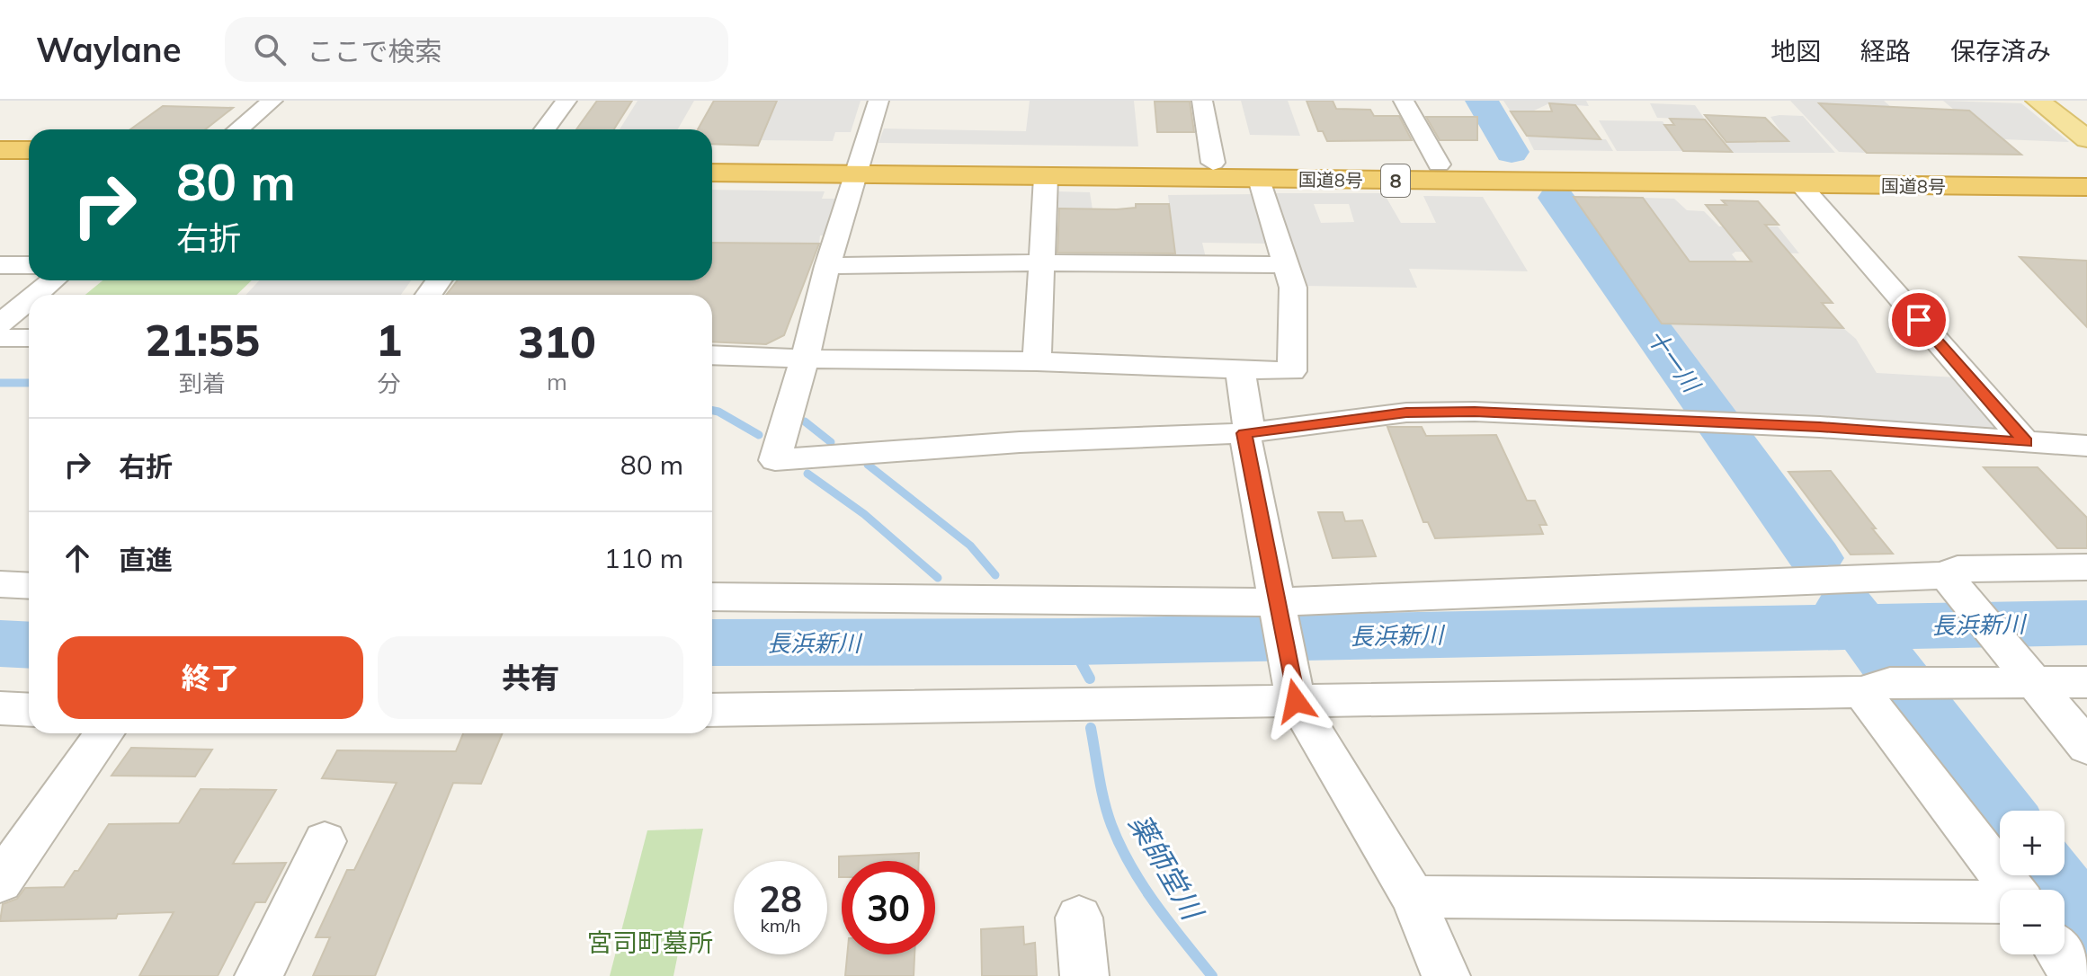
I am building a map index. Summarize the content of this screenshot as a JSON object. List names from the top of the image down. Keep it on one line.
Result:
{"streets":{"highway":["国道8号","8"]},"water":["十一川","長浜新川","薬師堂川"],"parks":["宮司町墓所"],"page":{"header":"Waylane","search":"ここで検索","nav":["地図","経路","保存済み"],"turn":["80 m","右折"],"eta":["21:55","到着","1","分","310","m"],"list":[{"name":"右折","value":"80 m"},{"name":"直進","value":"110 m"}],"buttons":["終了","共有"],"map_buttons":["+","−"],"speed":"28 km/h","limit":"30"}}
